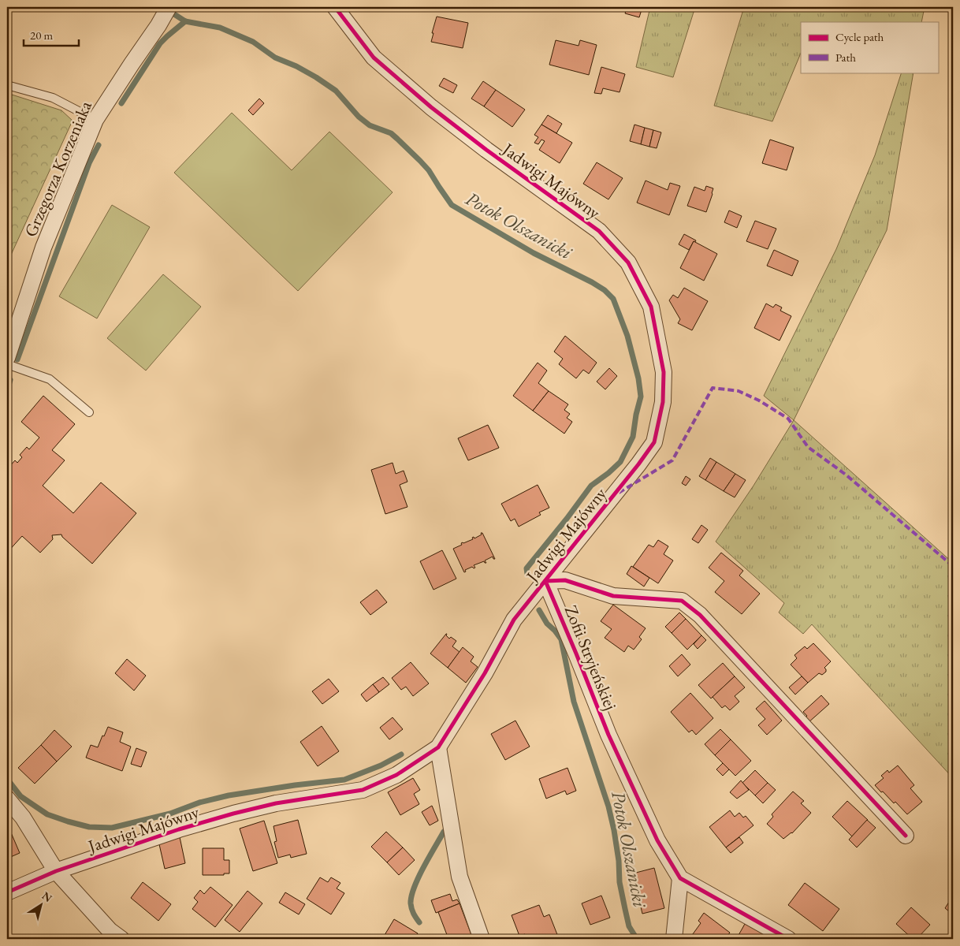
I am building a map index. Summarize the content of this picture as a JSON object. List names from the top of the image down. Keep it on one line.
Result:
{"streets":{"street":["Grzegorza Korzeniaka","Jadwigi Majówny","Zofii Stryjeńskiej"]},"crossings":[["Jadwigi Majówny","Zofii Stryjeńskiej"]],"water":["Potok Olszanicki"],"legend":["Cycle path","Path"],"scale_bar":"20 m","north":"top right"}
